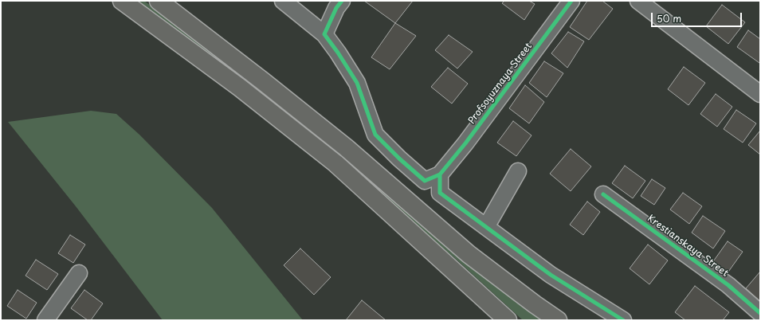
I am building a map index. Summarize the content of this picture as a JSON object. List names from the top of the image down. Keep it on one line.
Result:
{"streets":{"street":["Profsoyuznaya Street","Krestianskaya Street"]},"scale_bar":"50 m"}
